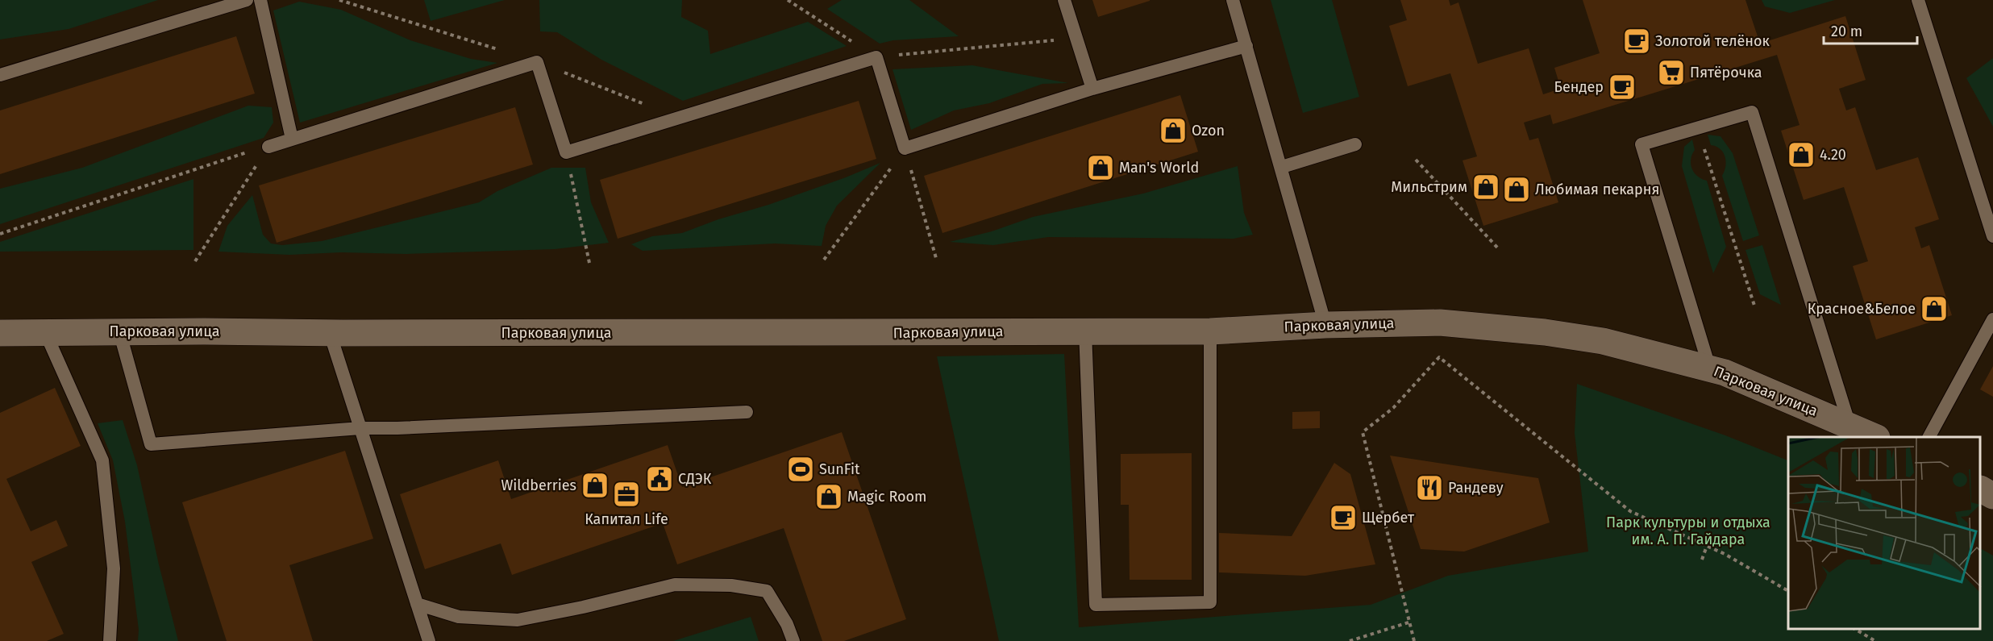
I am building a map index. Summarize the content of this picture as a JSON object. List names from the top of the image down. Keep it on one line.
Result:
{"streets":{"street":["Парковая улица"]},"parks":["Парк культуры и отдыха им. А. П. Гайдара"],"places":{"cafe":["Золотой телёнок","Бендер","Щербет"],"supermarket":["Пятёрочка"],"shop":["Ozon","4.20","Man's World","Мильстрим","Любимая пекарня","Красное&Белое","Wildberries","Magic Room"],"sports":["SunFit"],"public building":["СДЭК"],"restaurant":["Рандеву"],"office":["Капитал Life"]},"scale_bar":"20 m"}
